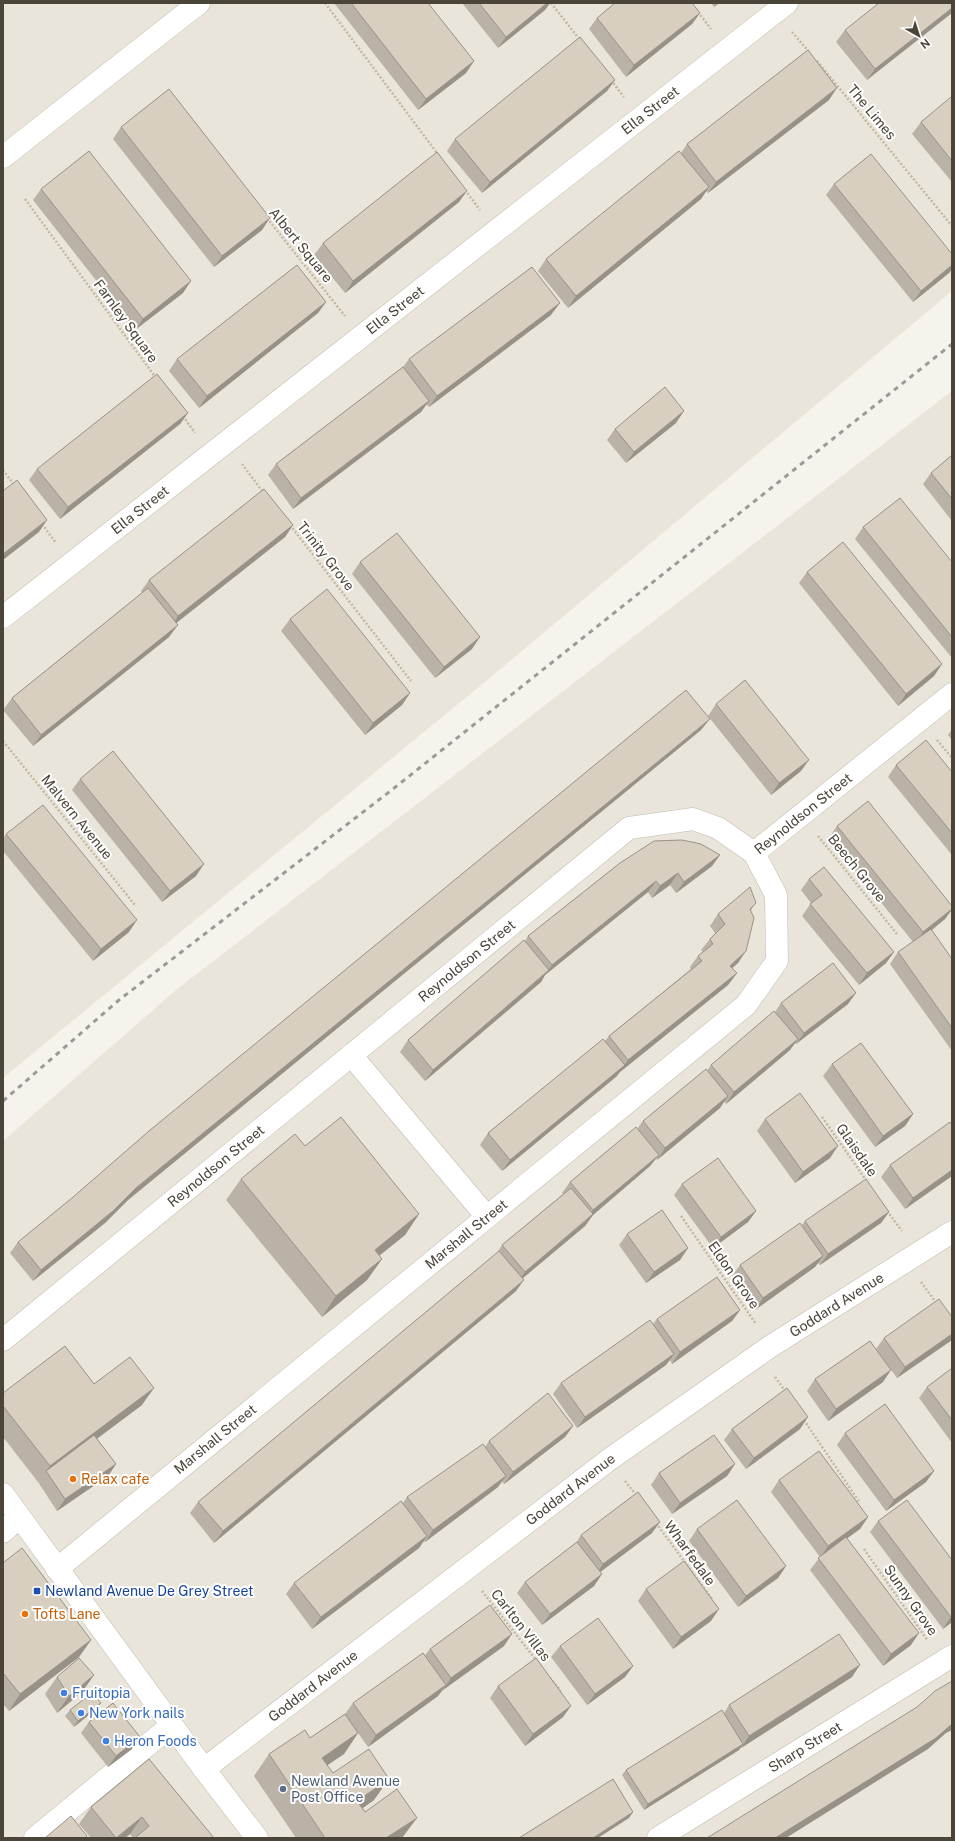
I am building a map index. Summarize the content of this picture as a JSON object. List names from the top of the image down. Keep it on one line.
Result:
{"streets":{"street":["Ella Street","Reynoldson Street","Marshall Street","Goddard Avenue","Sharp Street"],"path":["The Limes","Albert Square","Farnley Square","Trinity Grove","Malvern Avenue","Beech Grove","Glaisdale","Eldon Grove","Wharfedale","Sunny Grove","Carlton Villas"]},"crossings":[["Ella Street","Albert Square"],["Reynoldson Street","Beech Grove"],["Reynoldson Street","Marshall Street"],["Eldon Grove","Goddard Avenue"],["Goddard Avenue","Carlton Villas"],["Sunny Grove","Sharp Street"]],"places":{"other":["Relax cafe","Tofts Lane","Fruitopia","New York nails","Heron Foods","Newland Avenue Post Office"],"transit":["Newland Avenue De Grey Street"]},"north":"bottom right"}
